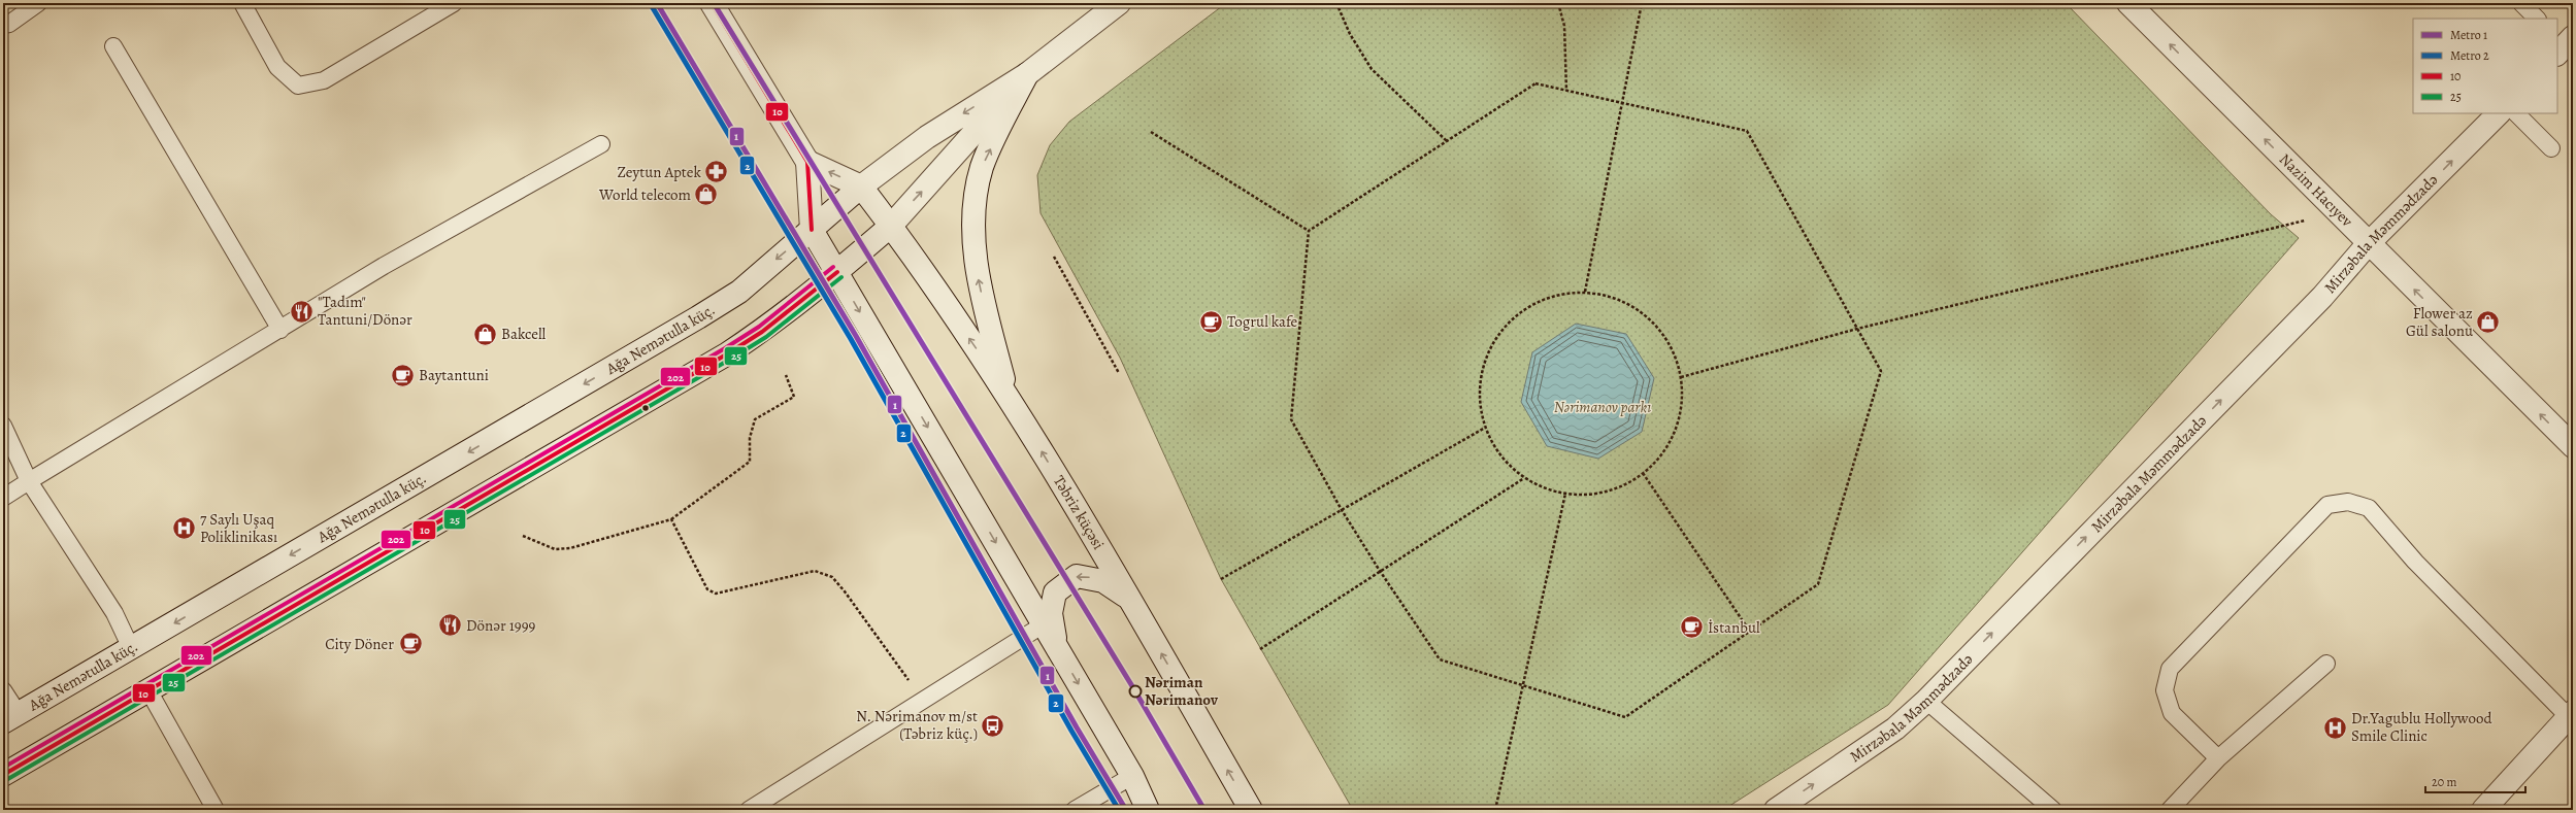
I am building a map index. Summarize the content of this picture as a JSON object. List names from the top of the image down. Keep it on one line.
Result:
{"streets":{"main road":["Nazim Hacıyev","Mirzəbala Məmmədzadə","Ağa Nemətulla küç.","Təbriz küçəsi"]},"crossings":[["Nazim Hacıyev","Mirzəbala Məmmədzadə"],["Ağa Nemətulla küç.","Təbriz küçəsi"]],"one_way":["Nazim Hacıyev","Mirzəbala Məmmədzadə"],"parks":["Nərimanov parkı"],"places":{"pharmacy":["Zeytun Aptek"],"shop":["World telecom","Flower az Gül salonu","Bakcell"],"restaurant":["\"Tadım\" Tantuni/Dönər","Dönər 1999"],"cafe":["Togrul kafe","Baytantuni","İstanbul","City Döner"],"hospital":["7 Saylı Uşaq Poliklinikası","Dr.Yagublu Hollywood Smile Clinic"],"other":["Nəriman Nərimanov"],"bus stop":["N. Nərimanov m/st (Təbriz küç.)"]},"lines":["metro line 1","transit line 10","metro line 2","transit line 202","transit line 25"],"legend":["Metro 1","Metro 2","10","25"],"scale_bar":"20 m"}
